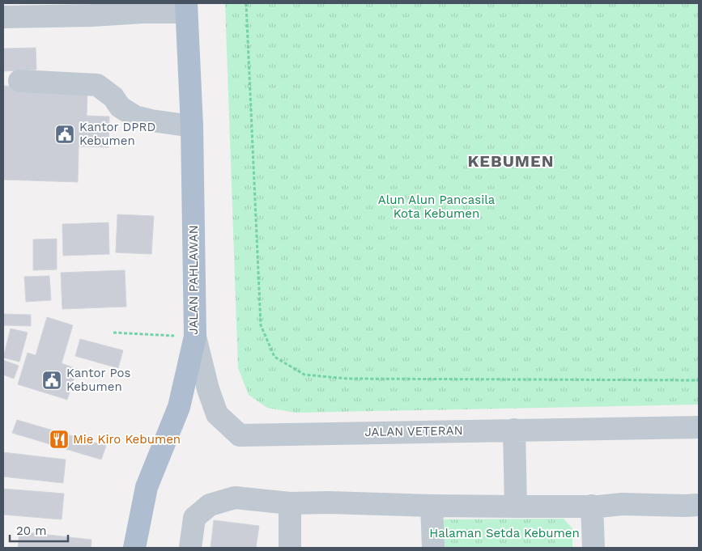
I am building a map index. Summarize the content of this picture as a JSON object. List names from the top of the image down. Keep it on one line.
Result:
{"streets":{"main road":["JALAN PAHLAWAN"],"street":["JALAN VETERAN"]},"crossings":[["JALAN PAHLAWAN","JALAN VETERAN"]],"districts":["KEBUMEN"],"parks":["Alun Alun Pancasila Kota Kebumen","Halaman Setda Kebumen"],"places":{"public building":["Kantor DPRD Kebumen","Kantor Pos Kebumen"],"restaurant":["Mie Kiro Kebumen"]},"scale_bar":"20 m"}
